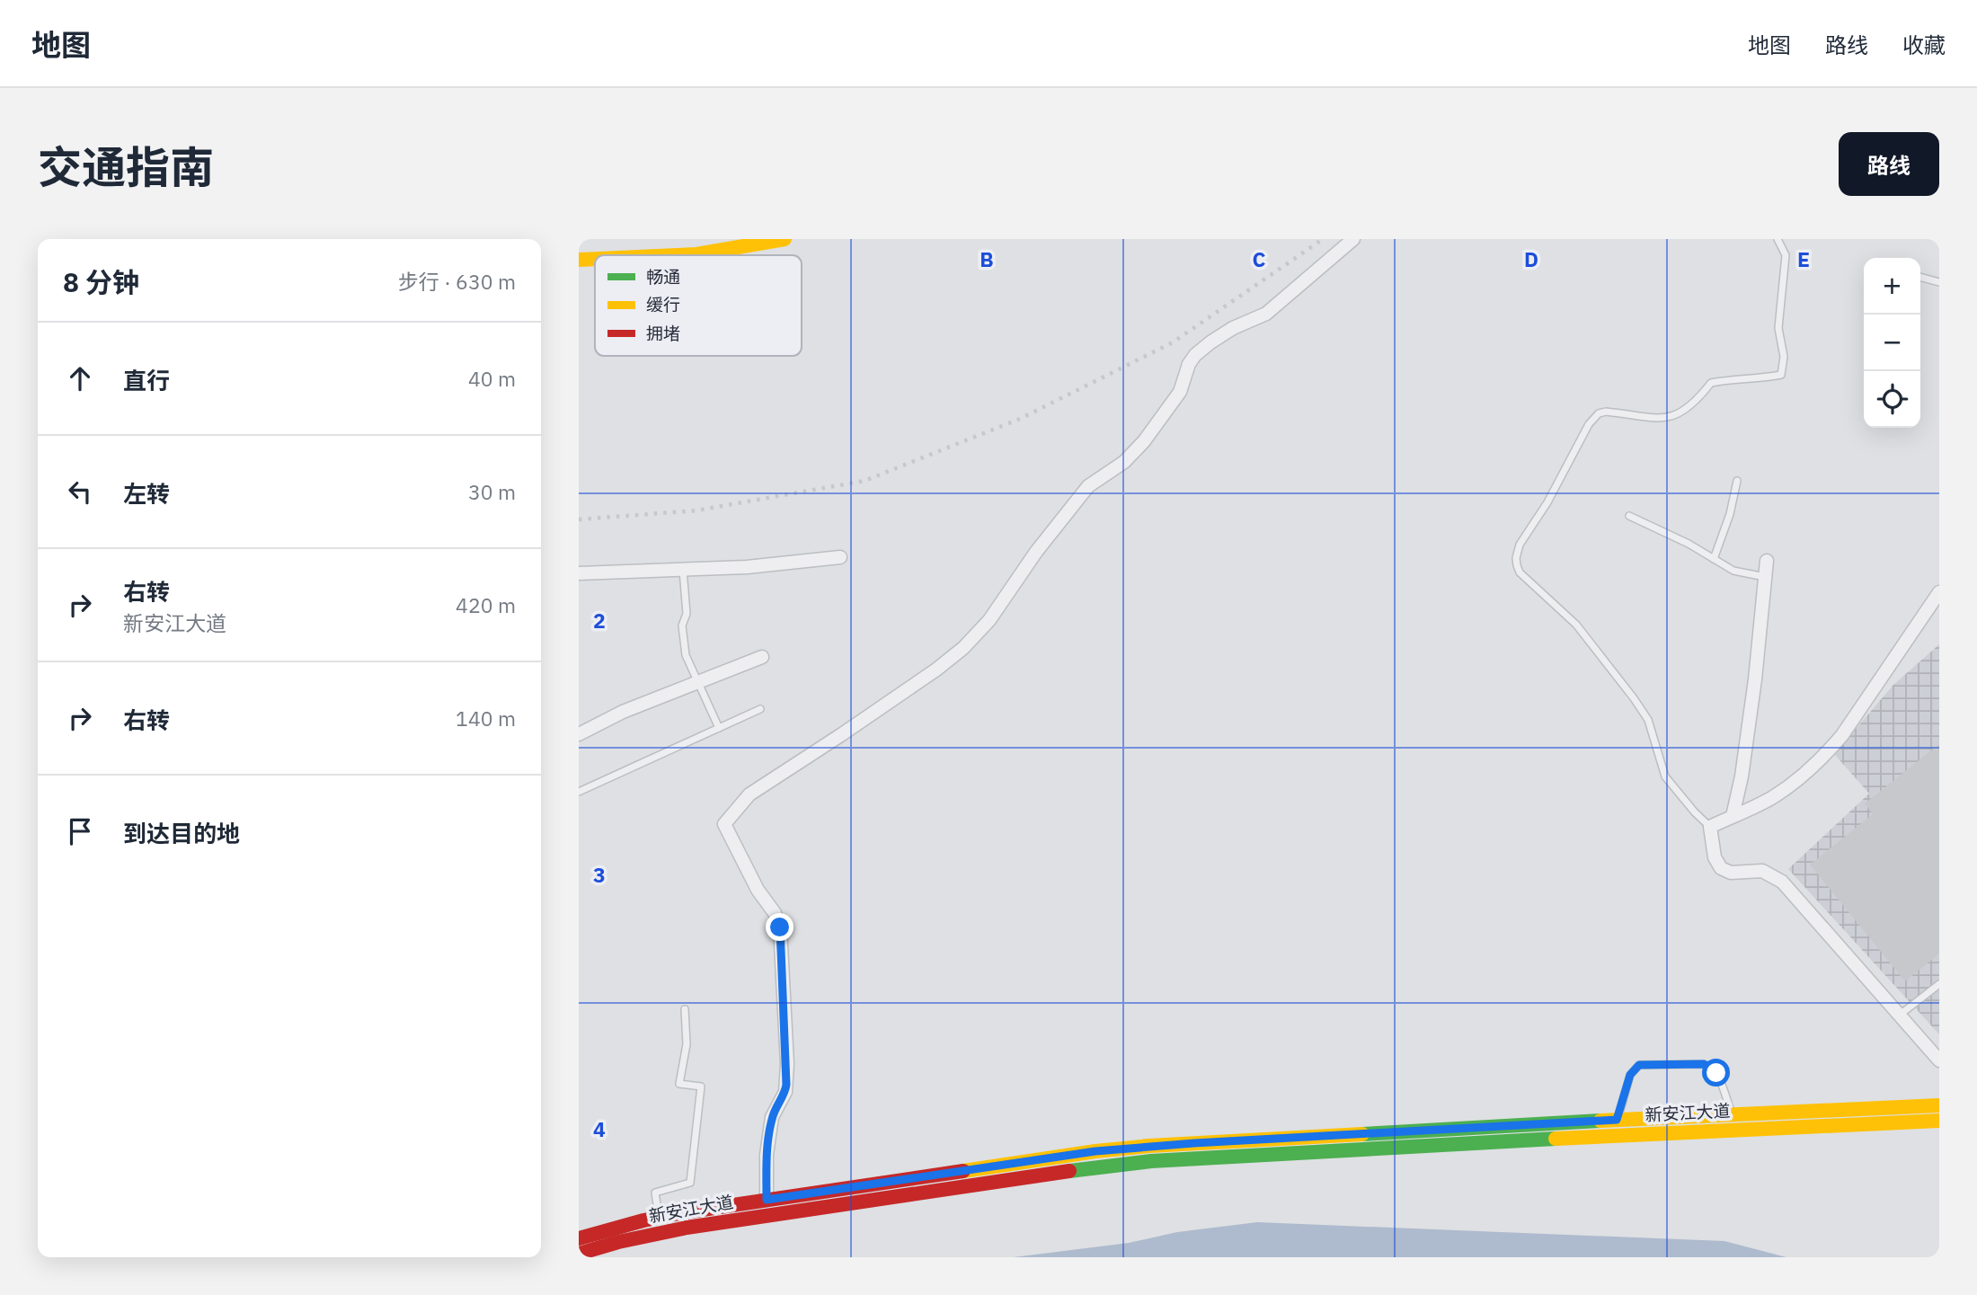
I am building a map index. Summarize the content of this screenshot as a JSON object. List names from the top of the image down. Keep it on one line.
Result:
{"streets":{"main road":["新安江大道"]},"legend":["畅通","缓行","拥堵"],"page":{"header":"地图","nav":["地图","路线","收藏"],"title":"交通指南","buttons":"路线","heading":["8 分钟","步行 · 630 m"],"map_buttons":["+","−"],"list":[["直行","40 m"],["左转","30 m"],["右转","新安江大道","420 m"],["右转","140 m"],"到达目的地"]},"grid":{"columns":["B","C","D","E"],"rows":["2","3","4"]}}
